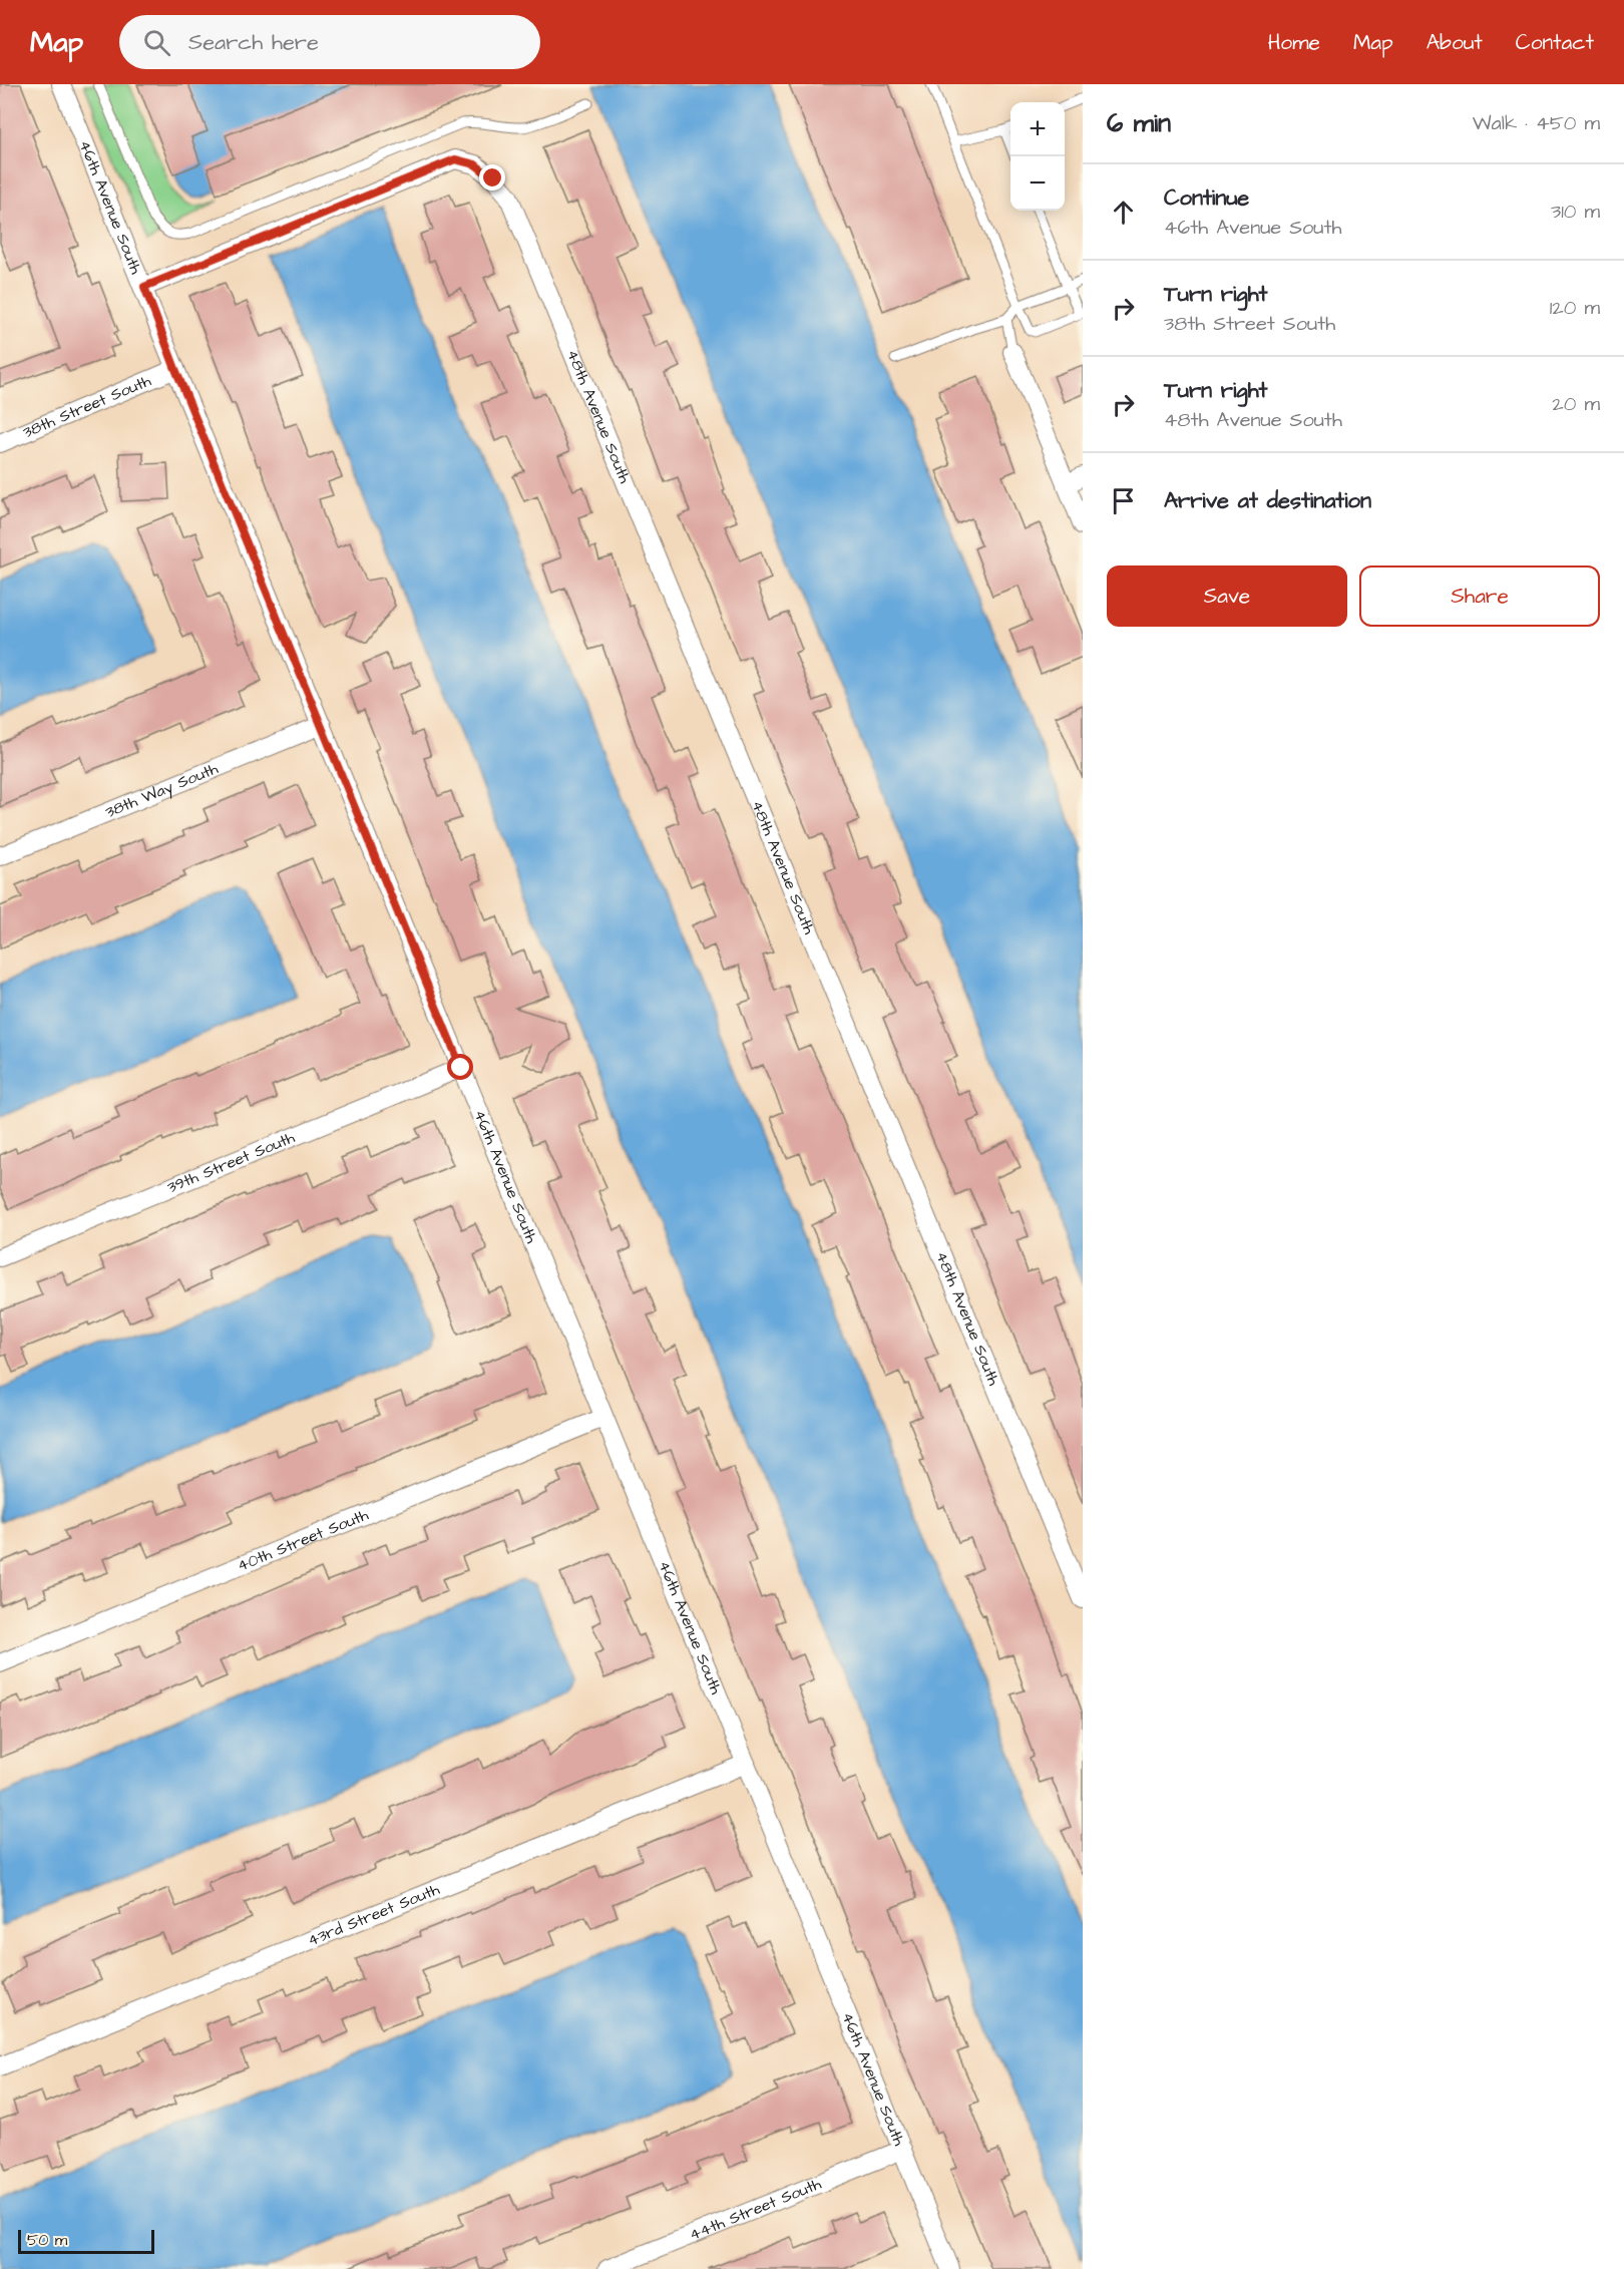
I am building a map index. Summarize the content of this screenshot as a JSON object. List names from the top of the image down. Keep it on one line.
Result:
{"streets":{"street":["46th Avenue South","38th Street South","48th Avenue South","38th Way South","39th Street South","40th Street South","43rd Street South","44th Street South"]},"crossings":[["46th Avenue South","38th Street South"],["46th Avenue South","48th Avenue South"],["46th Avenue South","38th Way South"],["46th Avenue South","39th Street South"],["46th Avenue South","40th Street South"],["46th Avenue South","43rd Street South"],["46th Avenue South","44th Street South"]],"scale_bar":"50 m","page":{"header":"Map","search":"Search here","nav":["Home","Map","About","Contact"],"heading":["6 min","Walk · 450 m"],"map_buttons":["+","−"],"list":[["Continue","46th Avenue South","310 m"],["Turn right","38th Street South","120 m"],["Turn right","48th Avenue South","20 m"],"Arrive at destination"],"buttons":["Save","Share"],"scale":"50 m"}}
